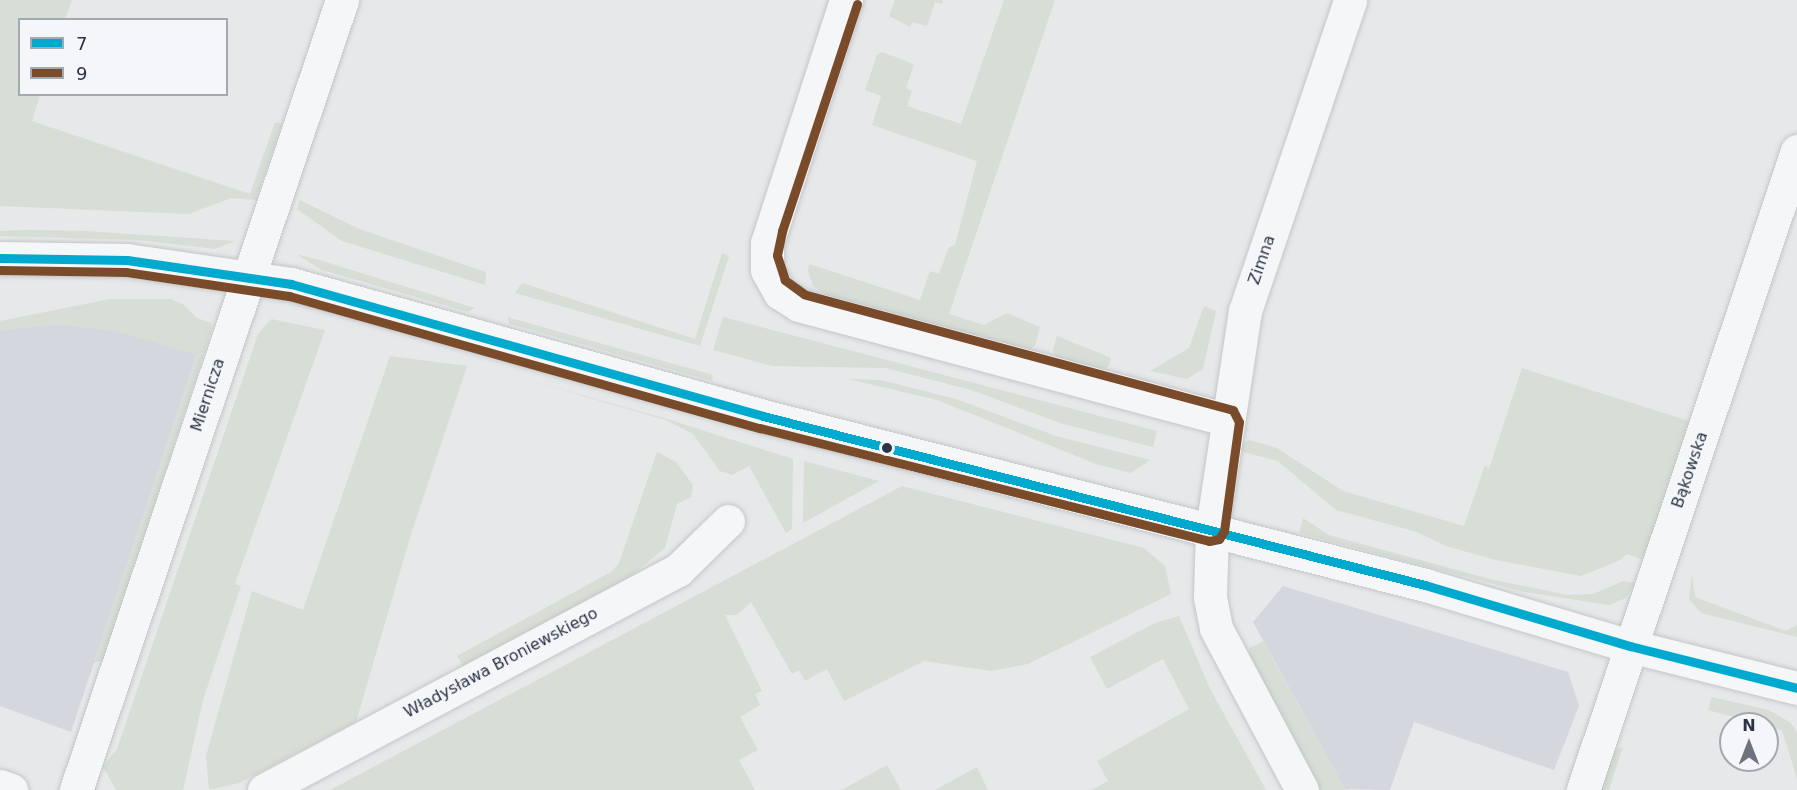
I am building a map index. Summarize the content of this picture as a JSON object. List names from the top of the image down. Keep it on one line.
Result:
{"streets":{"street":["Zimna","Miernicza","Bąkowska","Władysława Broniewskiego"]},"lines":["transit line 9","transit line 7"],"legend":["7","9"],"north":"top"}
